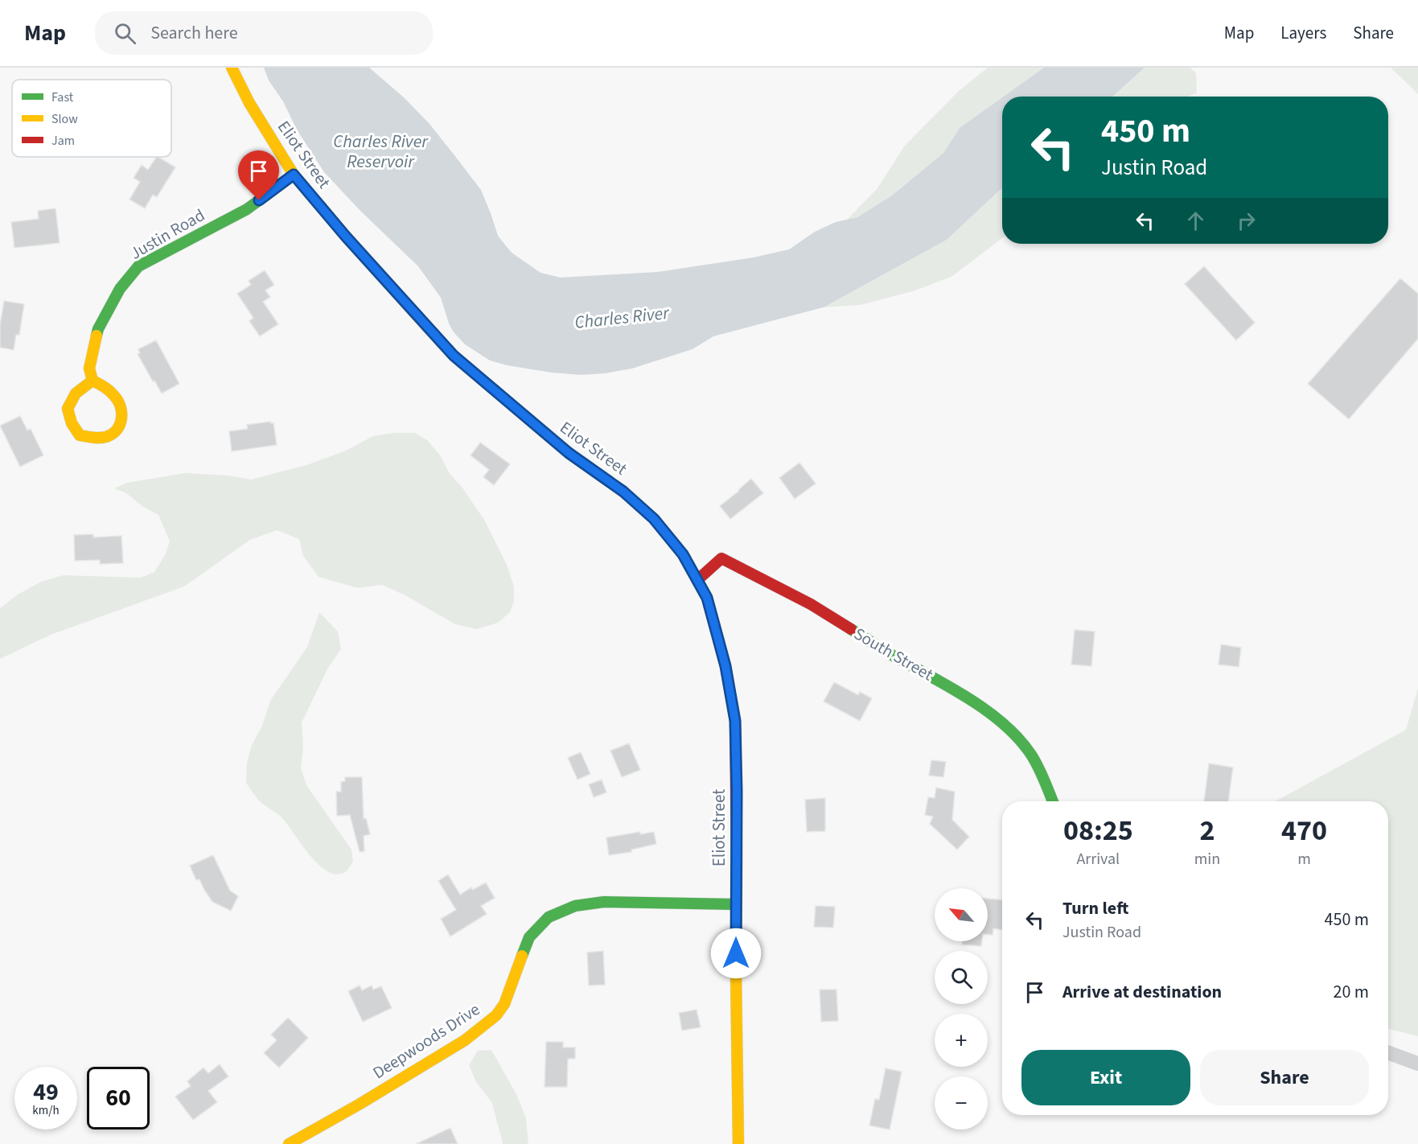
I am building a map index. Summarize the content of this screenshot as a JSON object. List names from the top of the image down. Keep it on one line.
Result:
{"streets":{"street":["Eliot Street","Justin Road","South Street","Deepwoods Drive"]},"crossings":[["Eliot Street","Justin Road"],["Eliot Street","South Street"],["Eliot Street","Deepwoods Drive"]],"water":["Charles River Reservoir","Charles River"],"legend":["Fast","Slow","Jam"],"north":"top left","page":{"header":"Map","search":"Search here","nav":["Map","Layers","Share"],"turn":["450 m","Justin Road"],"eta":["08:25","Arrival","2","min","470","m"],"list":[{"name":"Turn left","note":"Justin Road","value":"450 m"},{"name":"Arrive at destination","value":"20 m"}],"map_buttons":["+","−"],"buttons":["Exit","Share"],"speed":"49 km/h","limit":"60"}}
